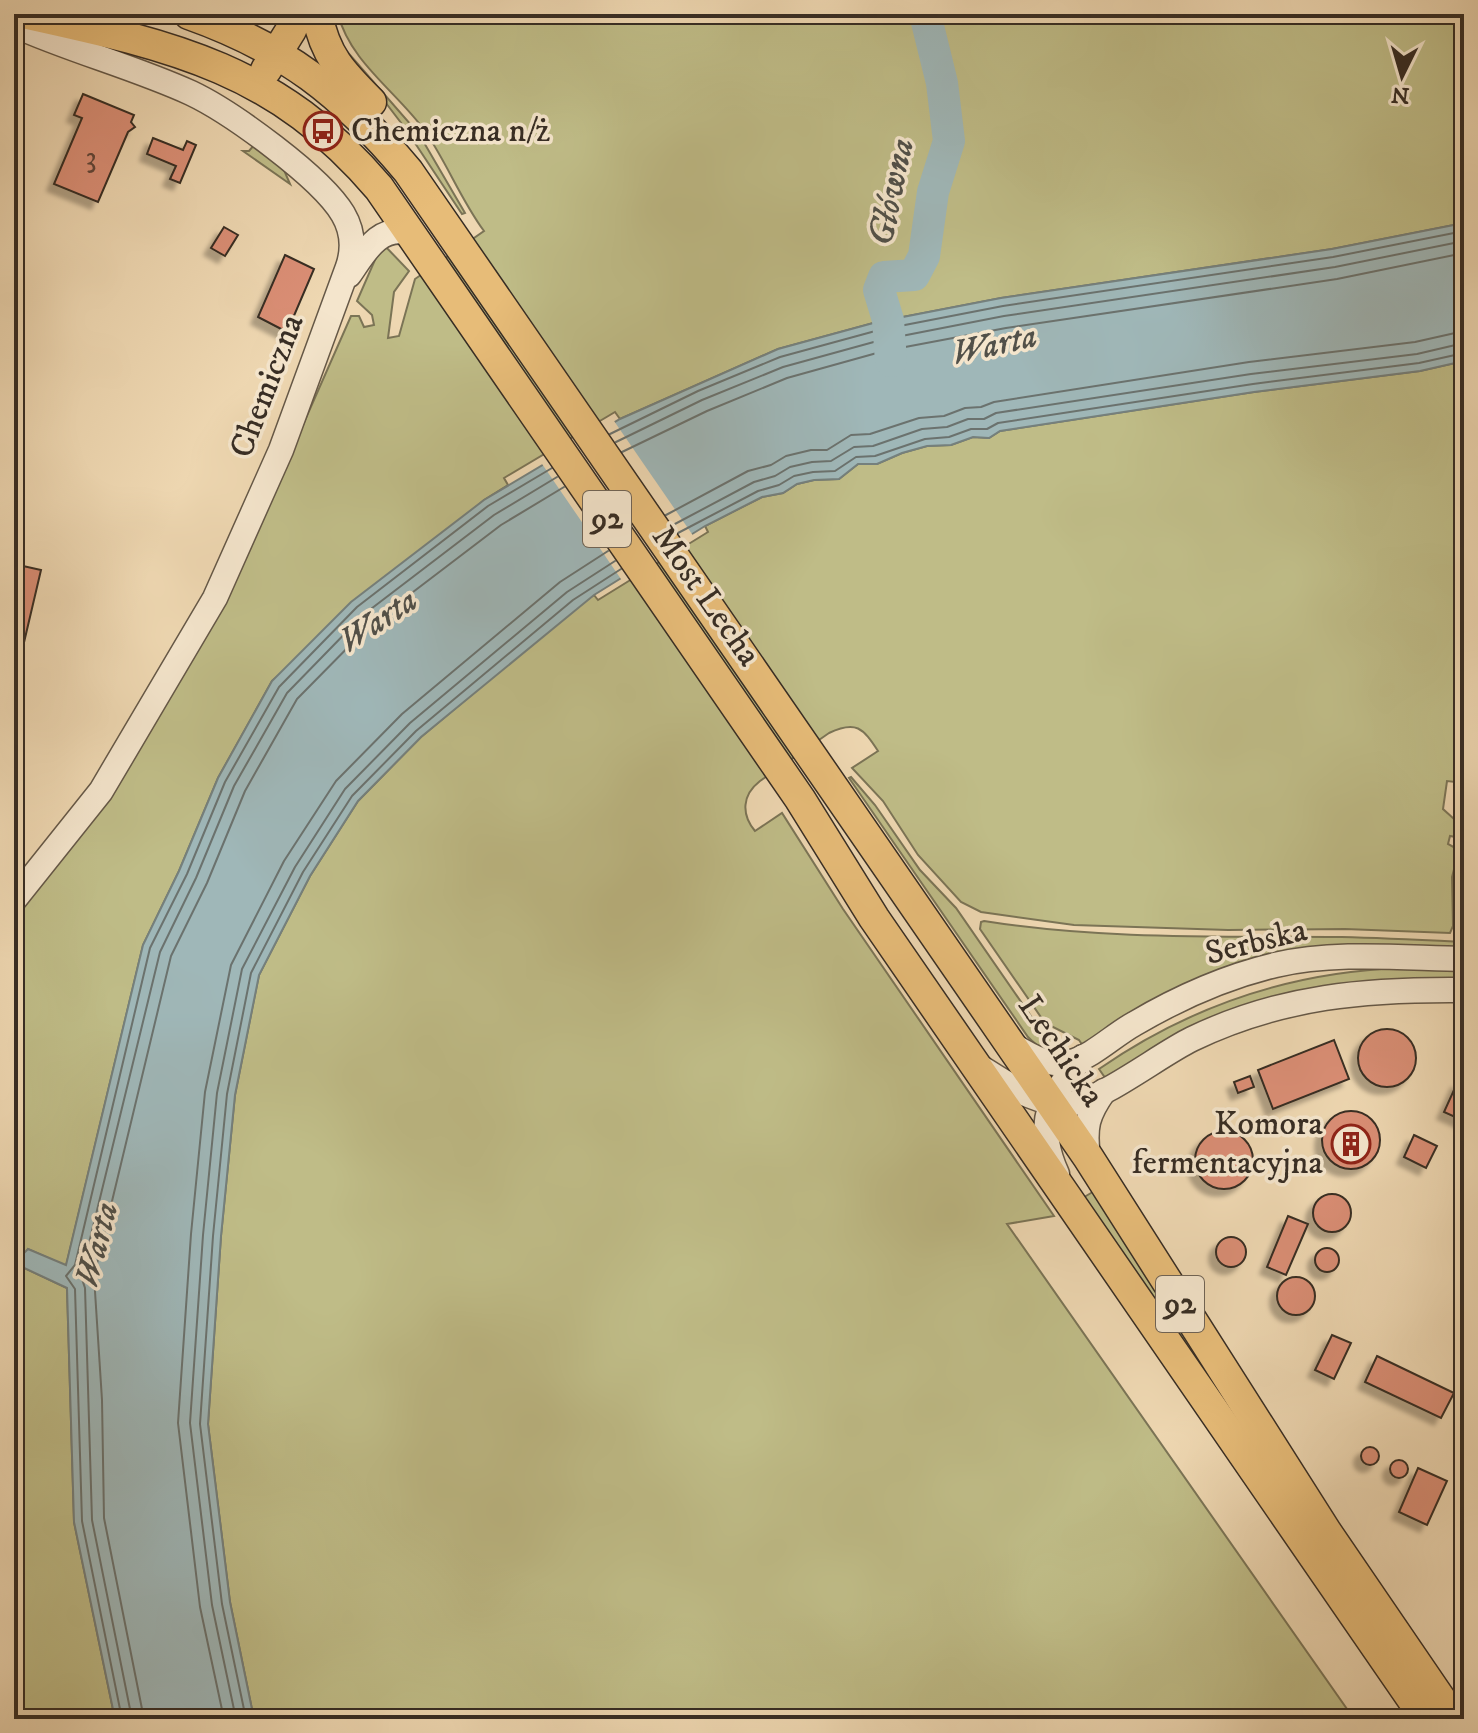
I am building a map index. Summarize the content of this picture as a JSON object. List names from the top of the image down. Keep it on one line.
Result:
{"streets":{"main road":["92","Most Lecha","Lechicka"],"street":["Chemiczna","Serbska"]},"crossings":[["92","Most Lecha"],["92","Serbska"],["Most Lecha","Serbska"],["Most Lecha","Lechicka"],["Serbska","Lechicka"]],"water":["Główna","Warta"],"places":{"bus stop":["Chemiczna n/ż"],"building":["Komora fermentacyjna"]},"house_numbers":["3"],"north":"bottom"}
